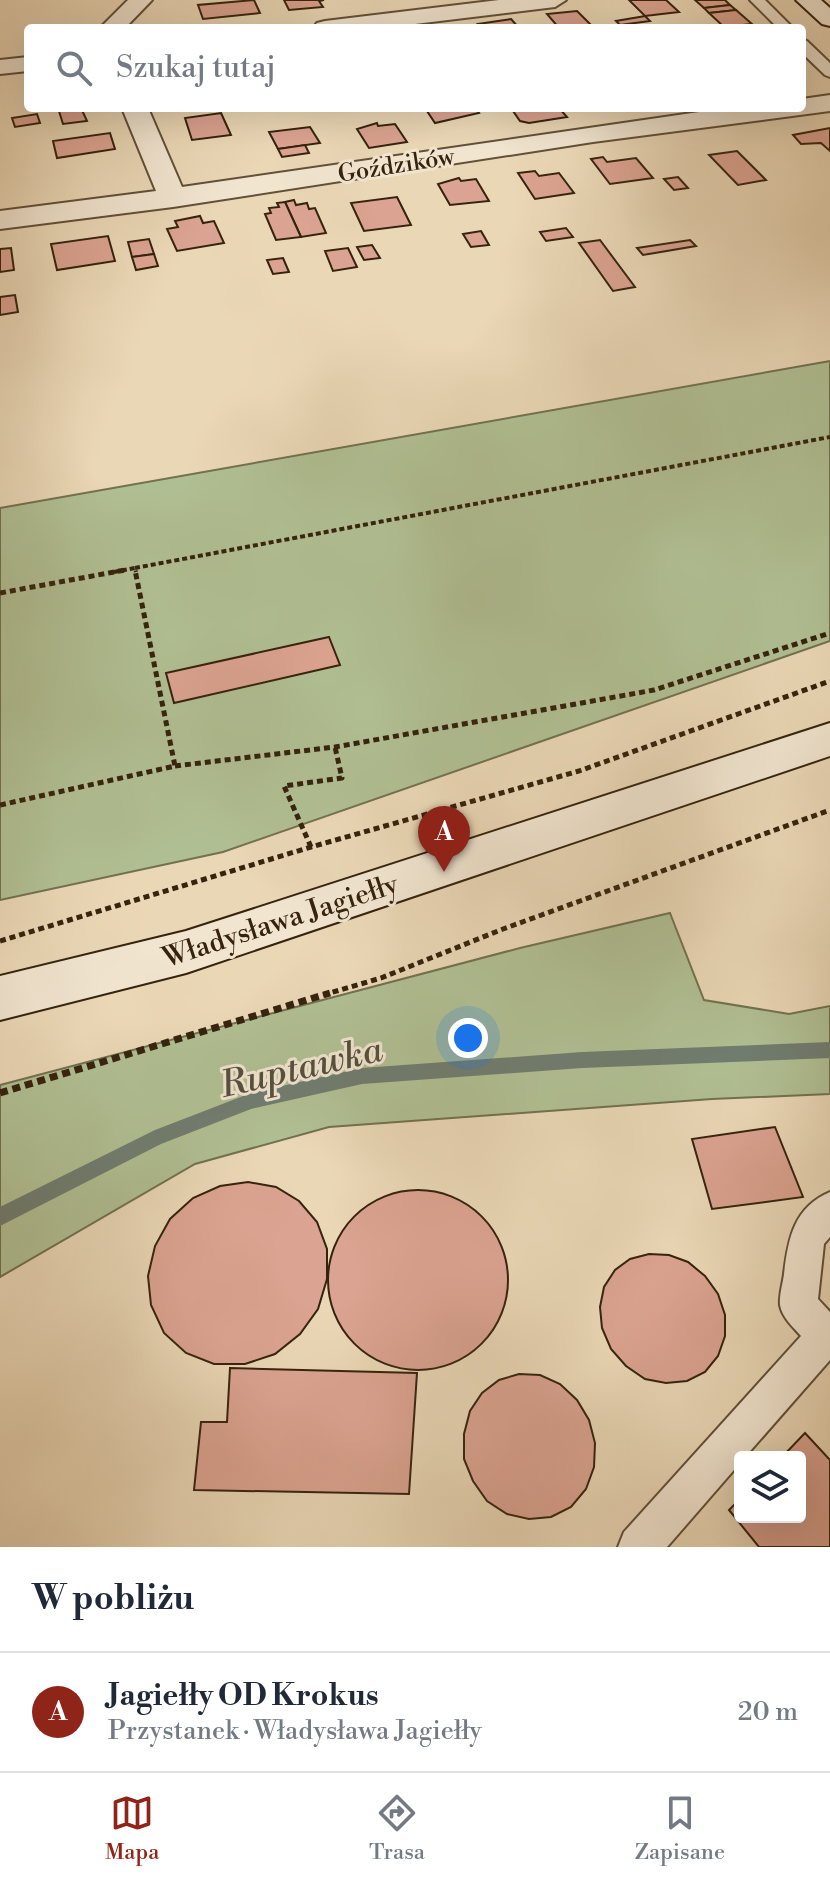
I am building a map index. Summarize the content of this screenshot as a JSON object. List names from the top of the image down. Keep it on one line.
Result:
{"streets":{"street":["Goździków","Władysława Jagiełły"]},"water":["Ruptawka"],"page":{"search":"Szukaj tutaj","pins":"A","heading":"W pobliżu","list":[{"mark":"A","name":"Jagiełły OD Krokus","note":"Przystanek · Władysława Jagiełły","value":"20 m"}],"nav":["Mapa","Trasa","Zapisane"]}}
